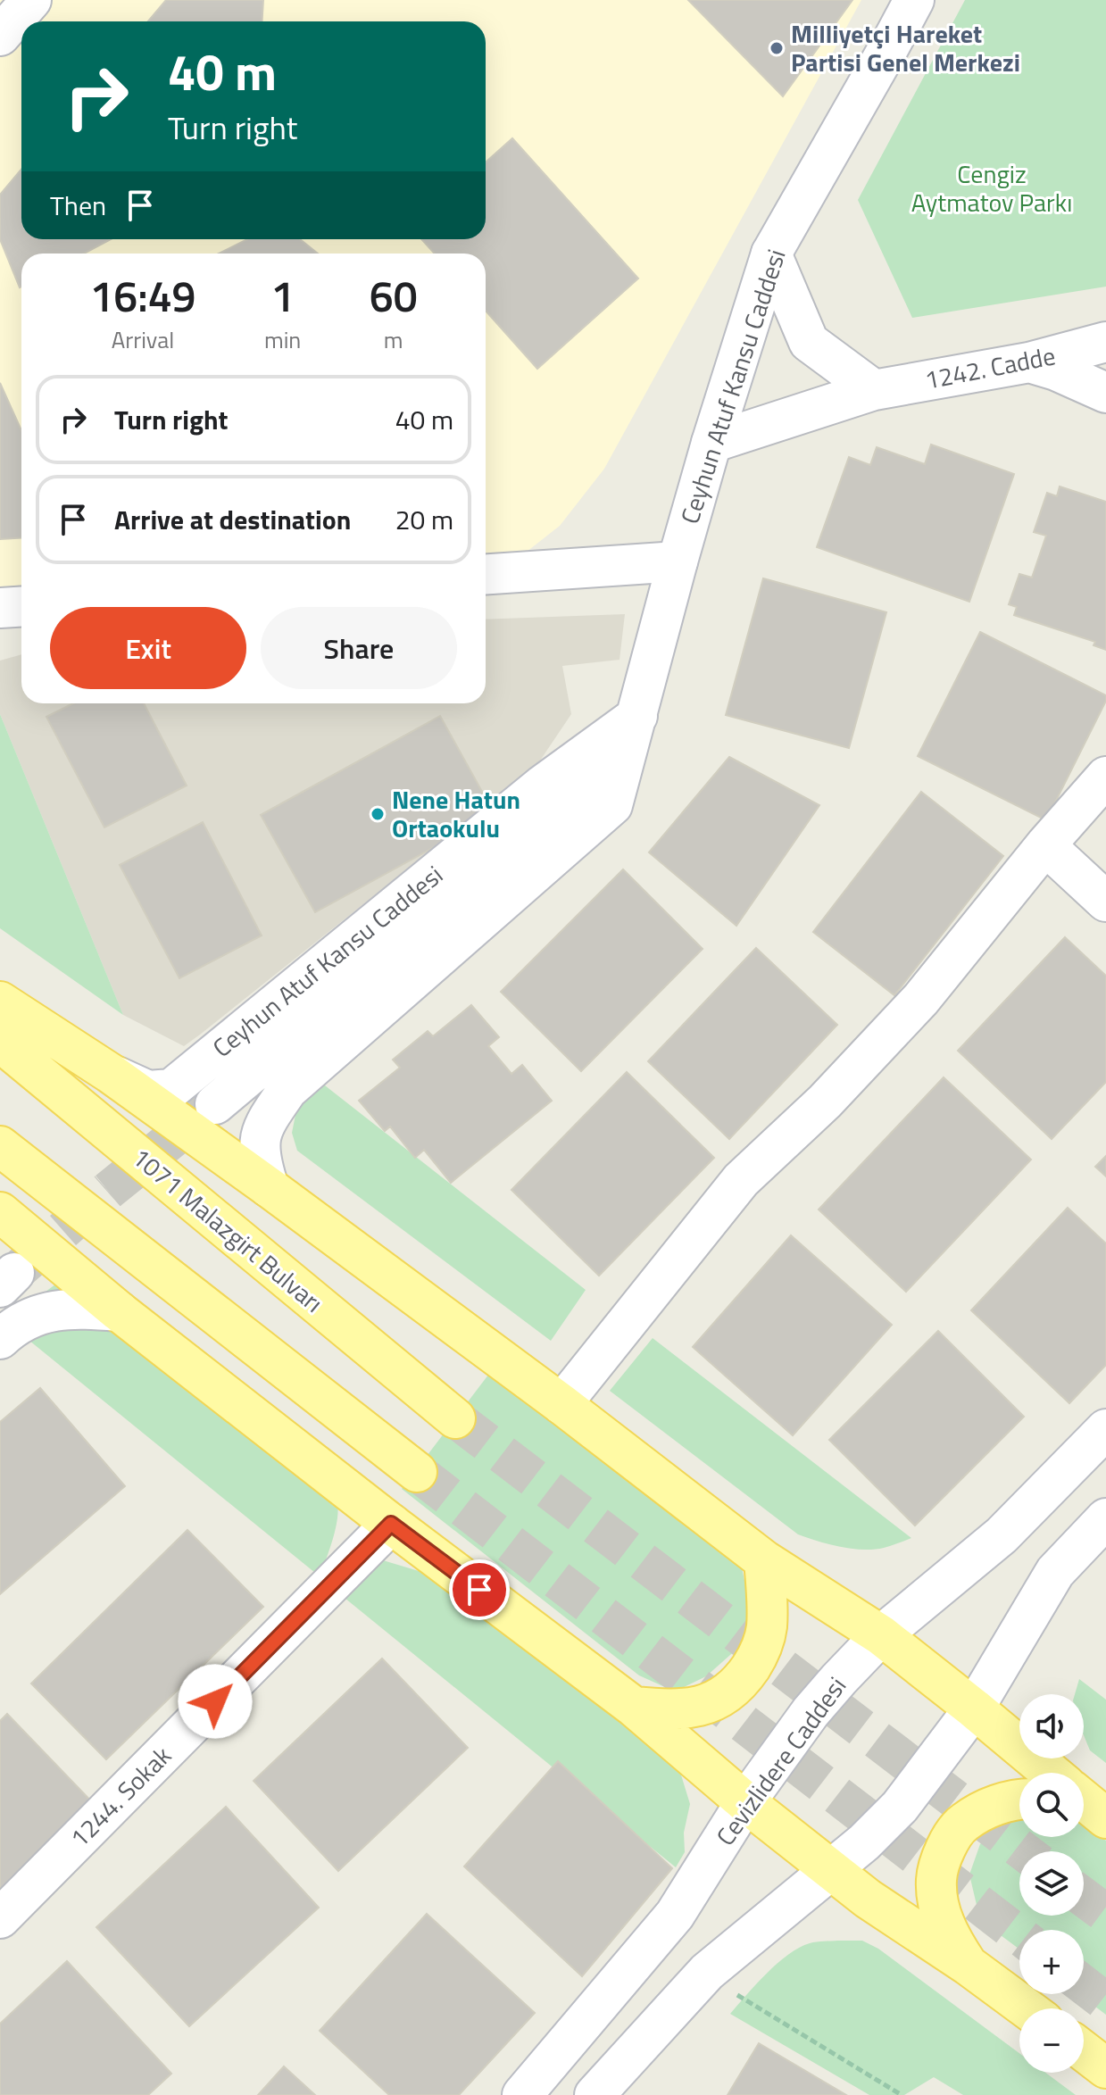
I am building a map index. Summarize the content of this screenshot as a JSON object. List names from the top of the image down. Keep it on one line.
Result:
{"streets":{"main road":["1242. Cadde","Ceyhun Atuf Kansu Caddesi","1071 Malazgirt Bulvarı","Cevizlidere Caddesi","1244. Sokak"]},"crossings":[["1242. Cadde","Ceyhun Atuf Kansu Caddesi"]],"parks":["Cengiz Aytmatov Parkı"],"places":["Milliyetçi Hareket Partisi Genel Merkezi","Nene Hatun Ortaokulu"],"page":{"turn":["40 m","Turn right"],"then":"Then","eta":["16:49","Arrival","1","min","60","m"],"list":[{"name":"Turn right","value":"40 m"},{"name":"Arrive at destination","value":"20 m"}],"buttons":["Exit","Share"],"map_buttons":["+","−"]}}
